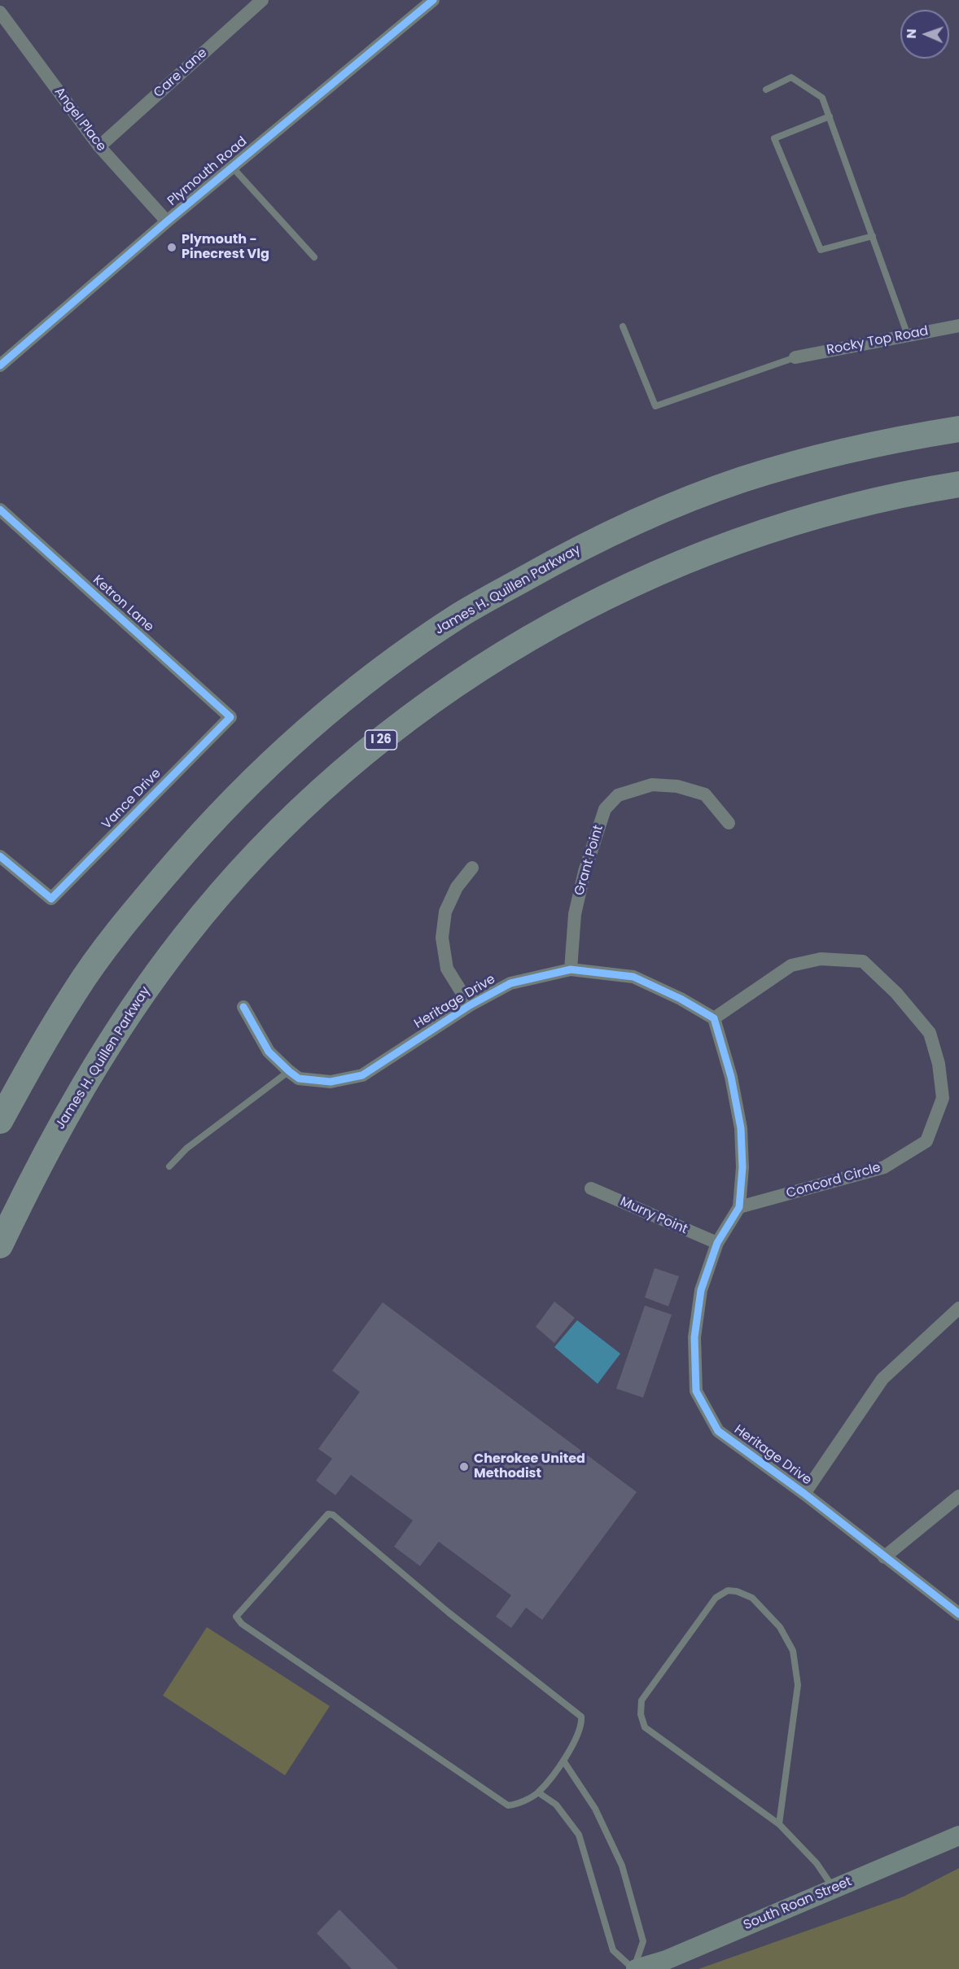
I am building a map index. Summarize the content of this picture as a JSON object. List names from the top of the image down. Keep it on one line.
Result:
{"streets":{"highway":["James H. Quillen Parkway","I 26"],"main road":["South Roan Street"],"street":["Care Lane","Angel Place","Plymouth Road","Rocky Top Road","Ketron Lane","Vance Drive","Grant Point","Heritage Drive","Concord Circle","Murry Point"]},"crossings":[["Care Lane","Angel Place"],["Angel Place","Plymouth Road"],["Ketron Lane","Vance Drive"],["Grant Point","Heritage Drive"],["Heritage Drive","Concord Circle"],["Heritage Drive","Murry Point"]],"places":["Plymouth - Pinecrest Vlg","Cherokee United Methodist"],"north":"left"}
